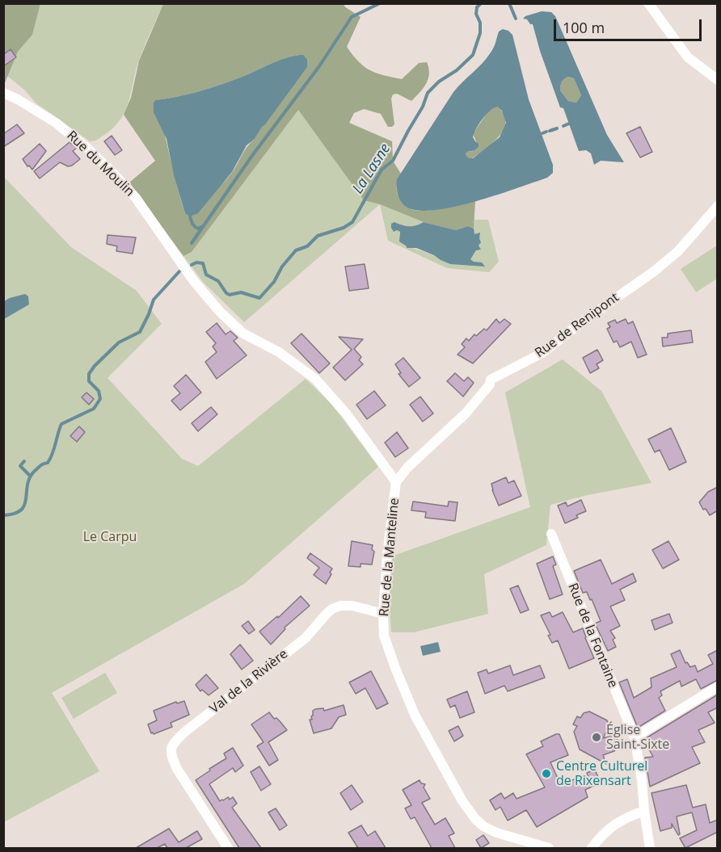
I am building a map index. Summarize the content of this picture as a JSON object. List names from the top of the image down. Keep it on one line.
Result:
{"streets":{"street":["Rue du Moulin","Rue de Renipont","Rue de la Manteline","Rue de la Fontaine","Val de la Rivière"]},"crossings":[["Rue du Moulin","Rue de la Manteline"],["Rue de Renipont","Rue de la Manteline"],["Rue de la Manteline","Val de la Rivière"]],"water":["La Lasne"],"parks":["Le Carpu"],"places":["Église Saint-Sixte","Centre Culturel de Rixensart"],"scale_bar":"100 m"}
